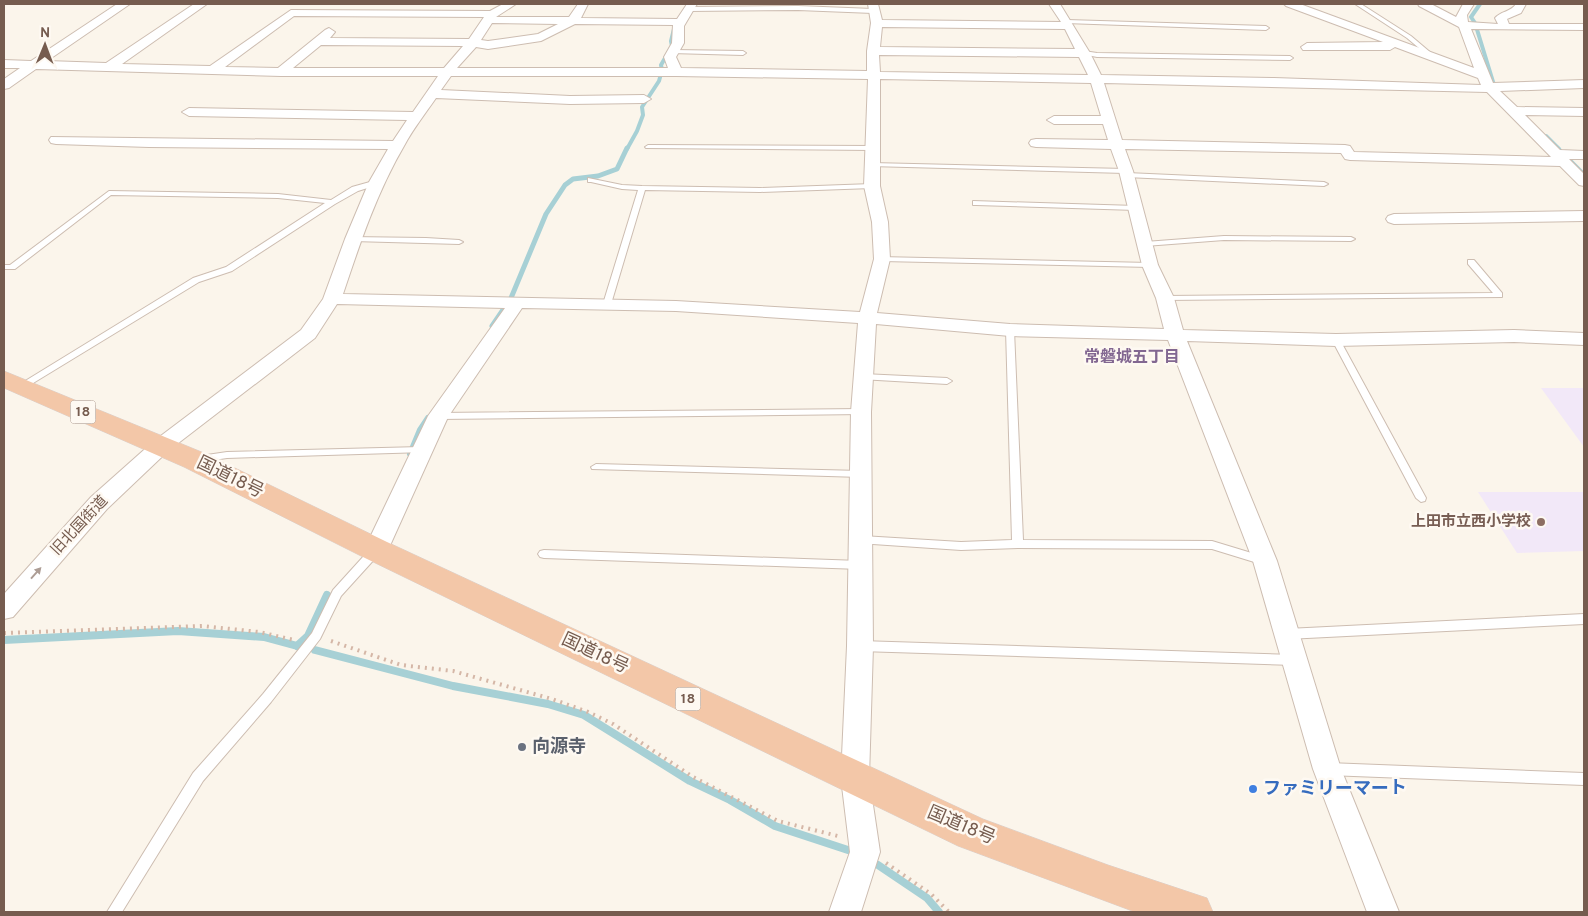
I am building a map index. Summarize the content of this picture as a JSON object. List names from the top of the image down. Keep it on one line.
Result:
{"streets":{"highway":["18","国道18号"],"street":["旧北国街道"]},"crossings":[["国道18号","旧北国街道"]],"districts":["常磐城五丁目"],"places":["上田市立西小学校","向源寺","ファミリーマート"],"north":"top"}
